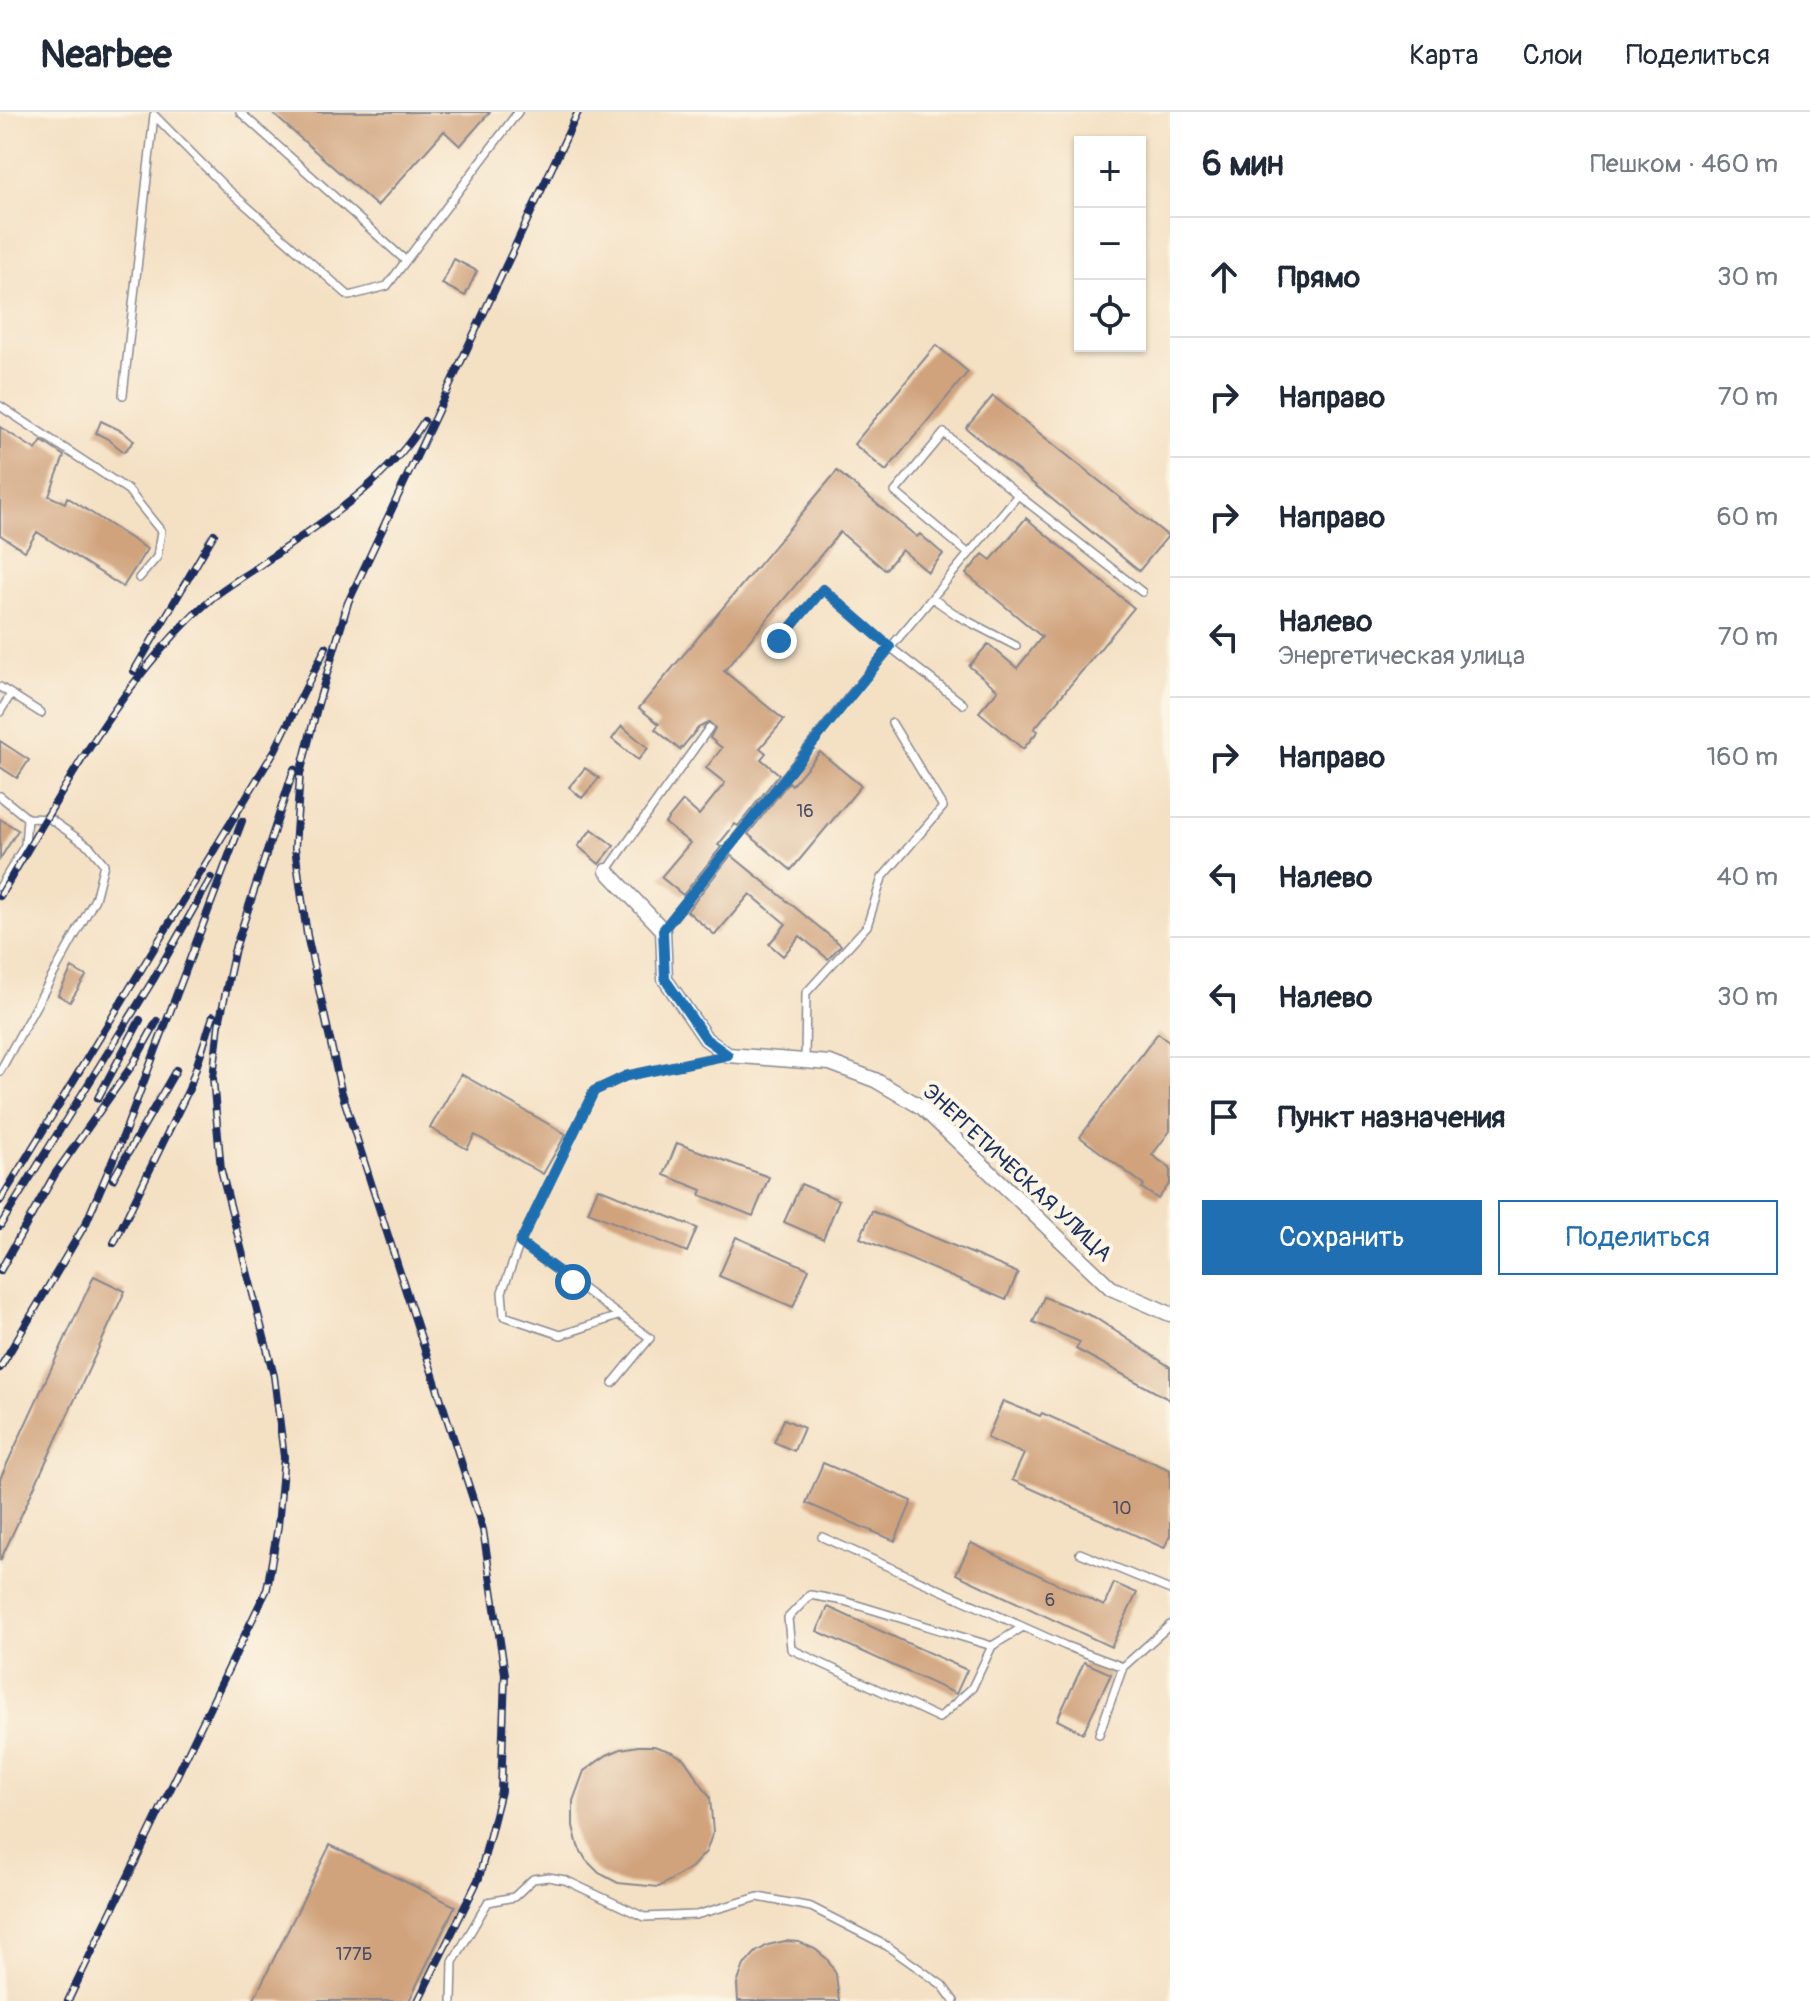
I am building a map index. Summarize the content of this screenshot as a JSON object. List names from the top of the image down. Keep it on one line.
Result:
{"streets":{"street":["ЭНЕРГЕТИЧЕСКАЯ УЛИЦА"]},"house_numbers":["16","10","6","177Б"],"page":{"header":"Nearbee","nav":["Карта","Слои","Поделиться"],"heading":["6 мин","Пешком · 460 m"],"map_buttons":["+","−"],"list":[["Прямо","30 m"],["Направо","70 m"],["Направо","60 m"],["Налево","Энергетическая улица","70 m"],["Направо","160 m"],["Налево","40 m"],["Налево","30 m"],"Пункт назначения"],"buttons":["Сохранить","Поделиться"]}}
